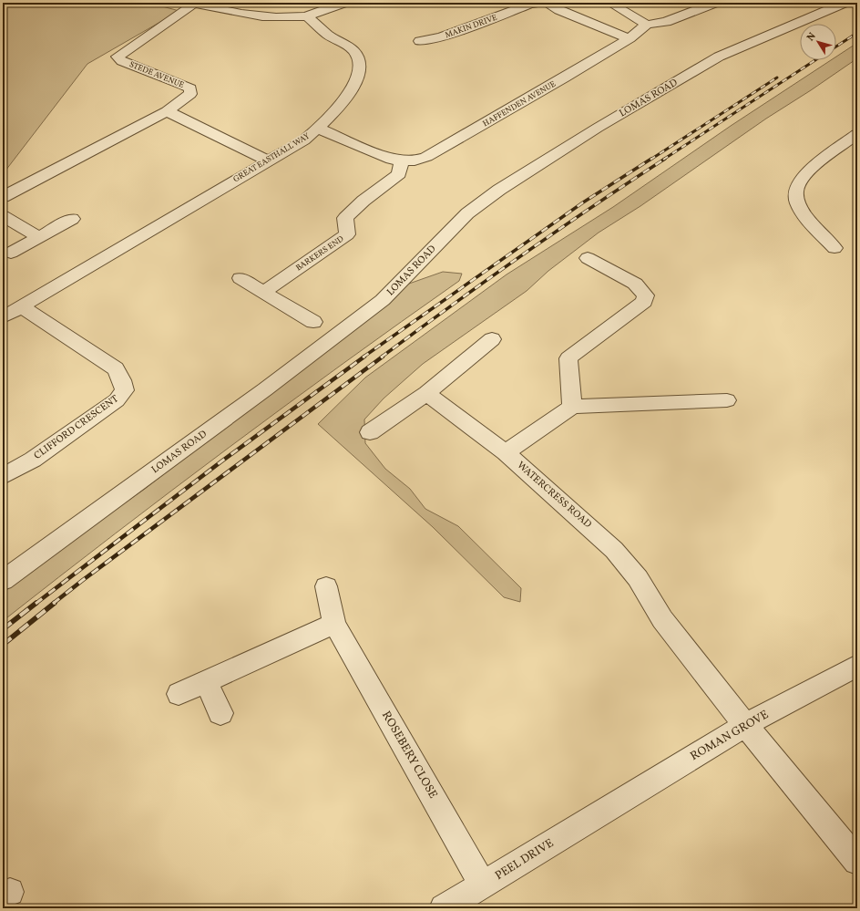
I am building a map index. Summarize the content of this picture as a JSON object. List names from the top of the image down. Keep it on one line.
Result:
{"streets":{"street":["MAKIN DRIVE","STEDE AVENUE","LOMAS ROAD","HAFFENDEN AVENUE","GREAT EASTHALL WAY","BARKERS END","CLIFFORD CRESCENT","WATERCRESS ROAD","ROMAN GROVE","ROSEBERY CLOSE","PEEL DRIVE"]},"crossings":[["HAFFENDEN AVENUE","GREAT EASTHALL WAY"],["HAFFENDEN AVENUE","BARKERS END"],["GREAT EASTHALL WAY","CLIFFORD CRESCENT"],["WATERCRESS ROAD","ROMAN GROVE"],["ROMAN GROVE","PEEL DRIVE"],["ROSEBERY CLOSE","PEEL DRIVE"]],"north":"top left"}
